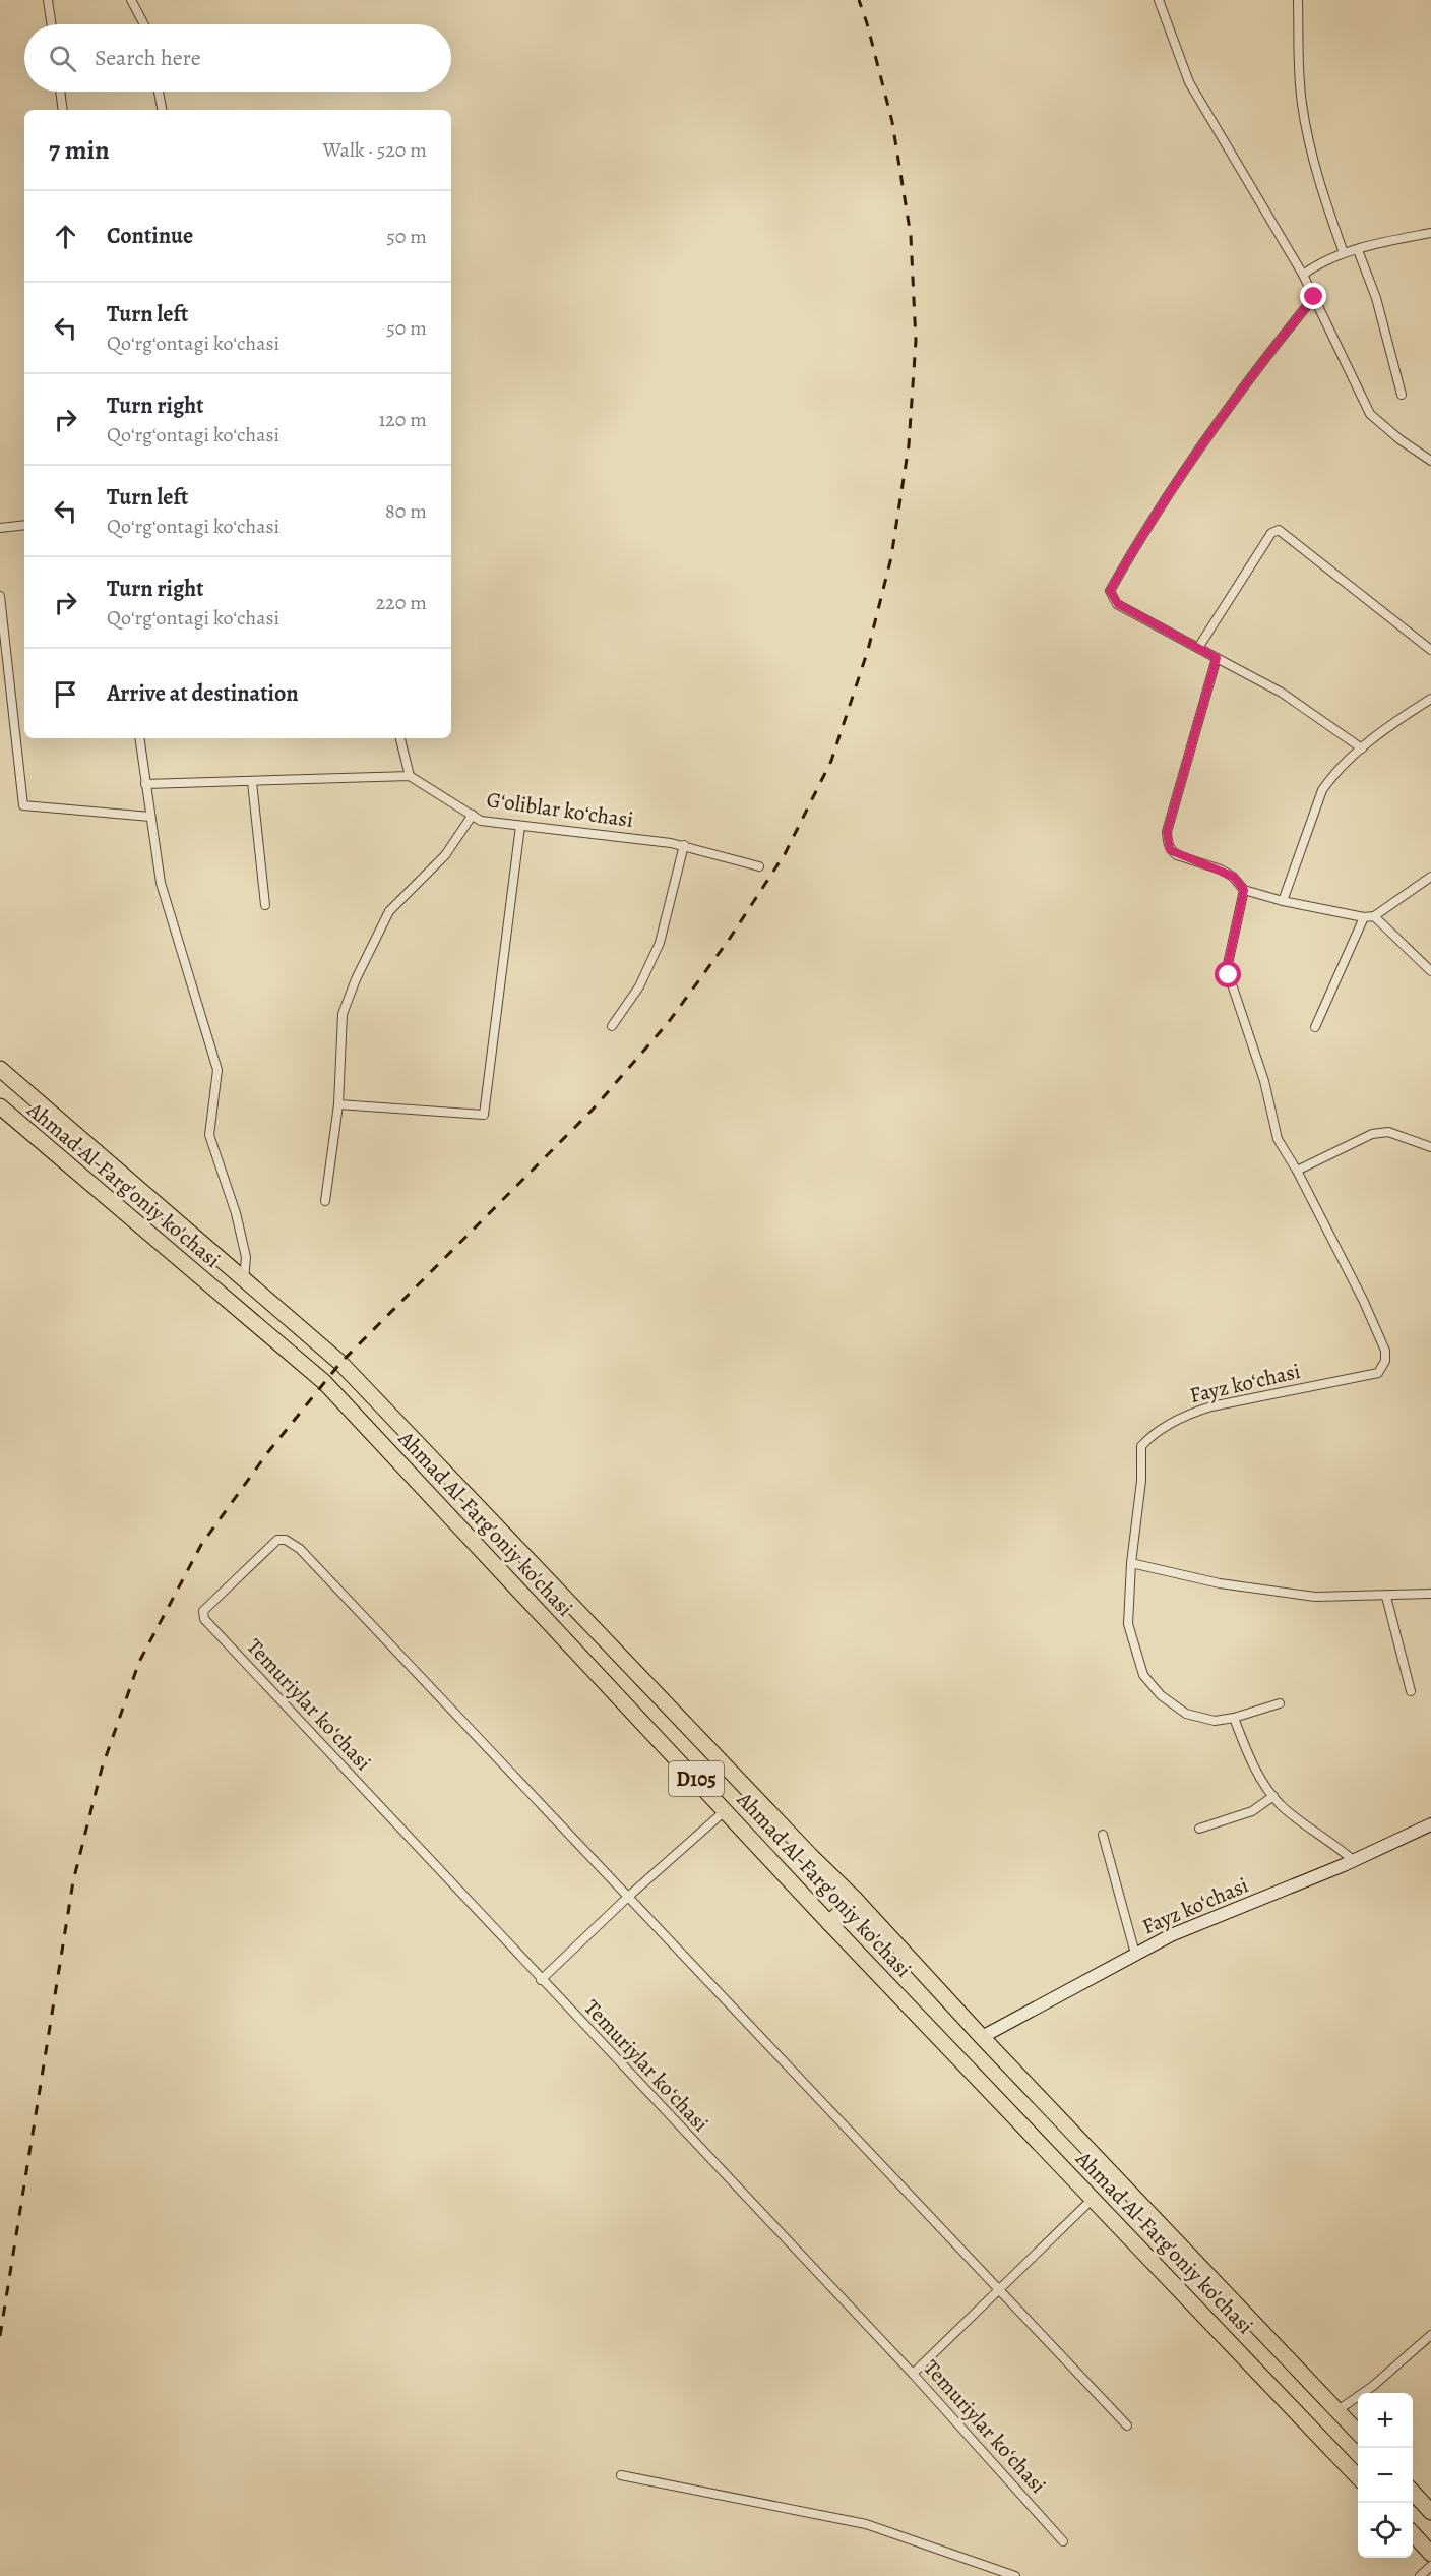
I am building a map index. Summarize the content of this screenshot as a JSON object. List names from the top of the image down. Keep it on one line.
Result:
{"streets":{"highway":["Ahmad Al-Farg'oniy ko'chasi","D105"],"street":["Gʻoliblar koʻchasi","Fayz koʻchasi","Temuriylar koʻchasi"]},"crossings":[["Ahmad Al-Farg'oniy ko'chasi","Fayz koʻchasi"]],"page":{"search":"Search here","heading":["7 min","Walk · 520 m"],"list":[["Continue","50 m"],["Turn left","Qoʻrgʻontagi koʻchasi","50 m"],["Turn right","Qoʻrgʻontagi koʻchasi","120 m"],["Turn left","Qoʻrgʻontagi koʻchasi","80 m"],["Turn right","Qoʻrgʻontagi koʻchasi","220 m"],"Arrive at destination"],"map_buttons":["+","−"]}}
